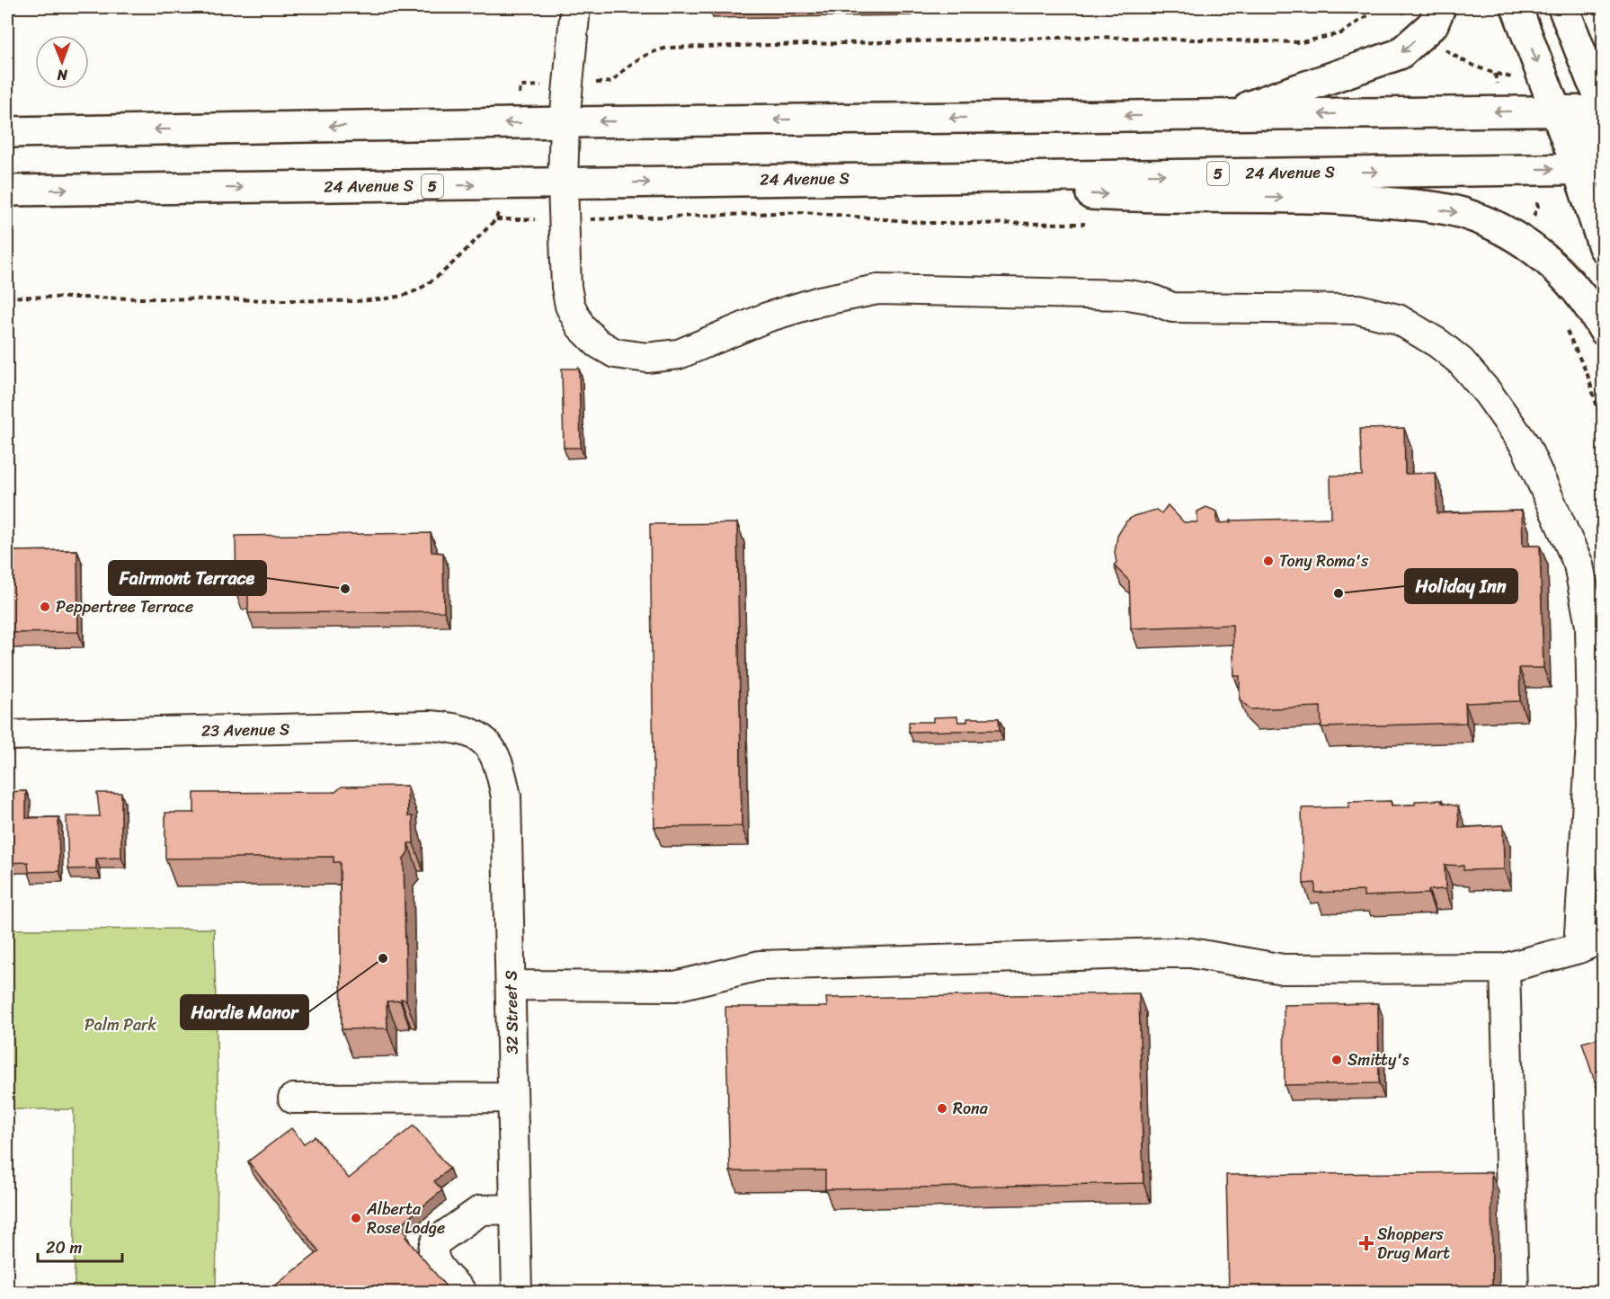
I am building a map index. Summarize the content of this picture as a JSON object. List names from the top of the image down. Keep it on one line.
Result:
{"streets":{"main road":["24 Avenue S","5"],"street":["23 Avenue S","32 Street S"]},"crossings":[["23 Avenue S","32 Street S"]],"parks":["Palm Park"],"places":{"other":["Tony Roma's","Fairmont Terrace","Holiday Inn","Peppertree Terrace","Hardie Manor","Smitty's","Rona","Alberta Rose Lodge"],"health":["Shoppers Drug Mart"]},"scale_bar":"20 m","north":"bottom"}
